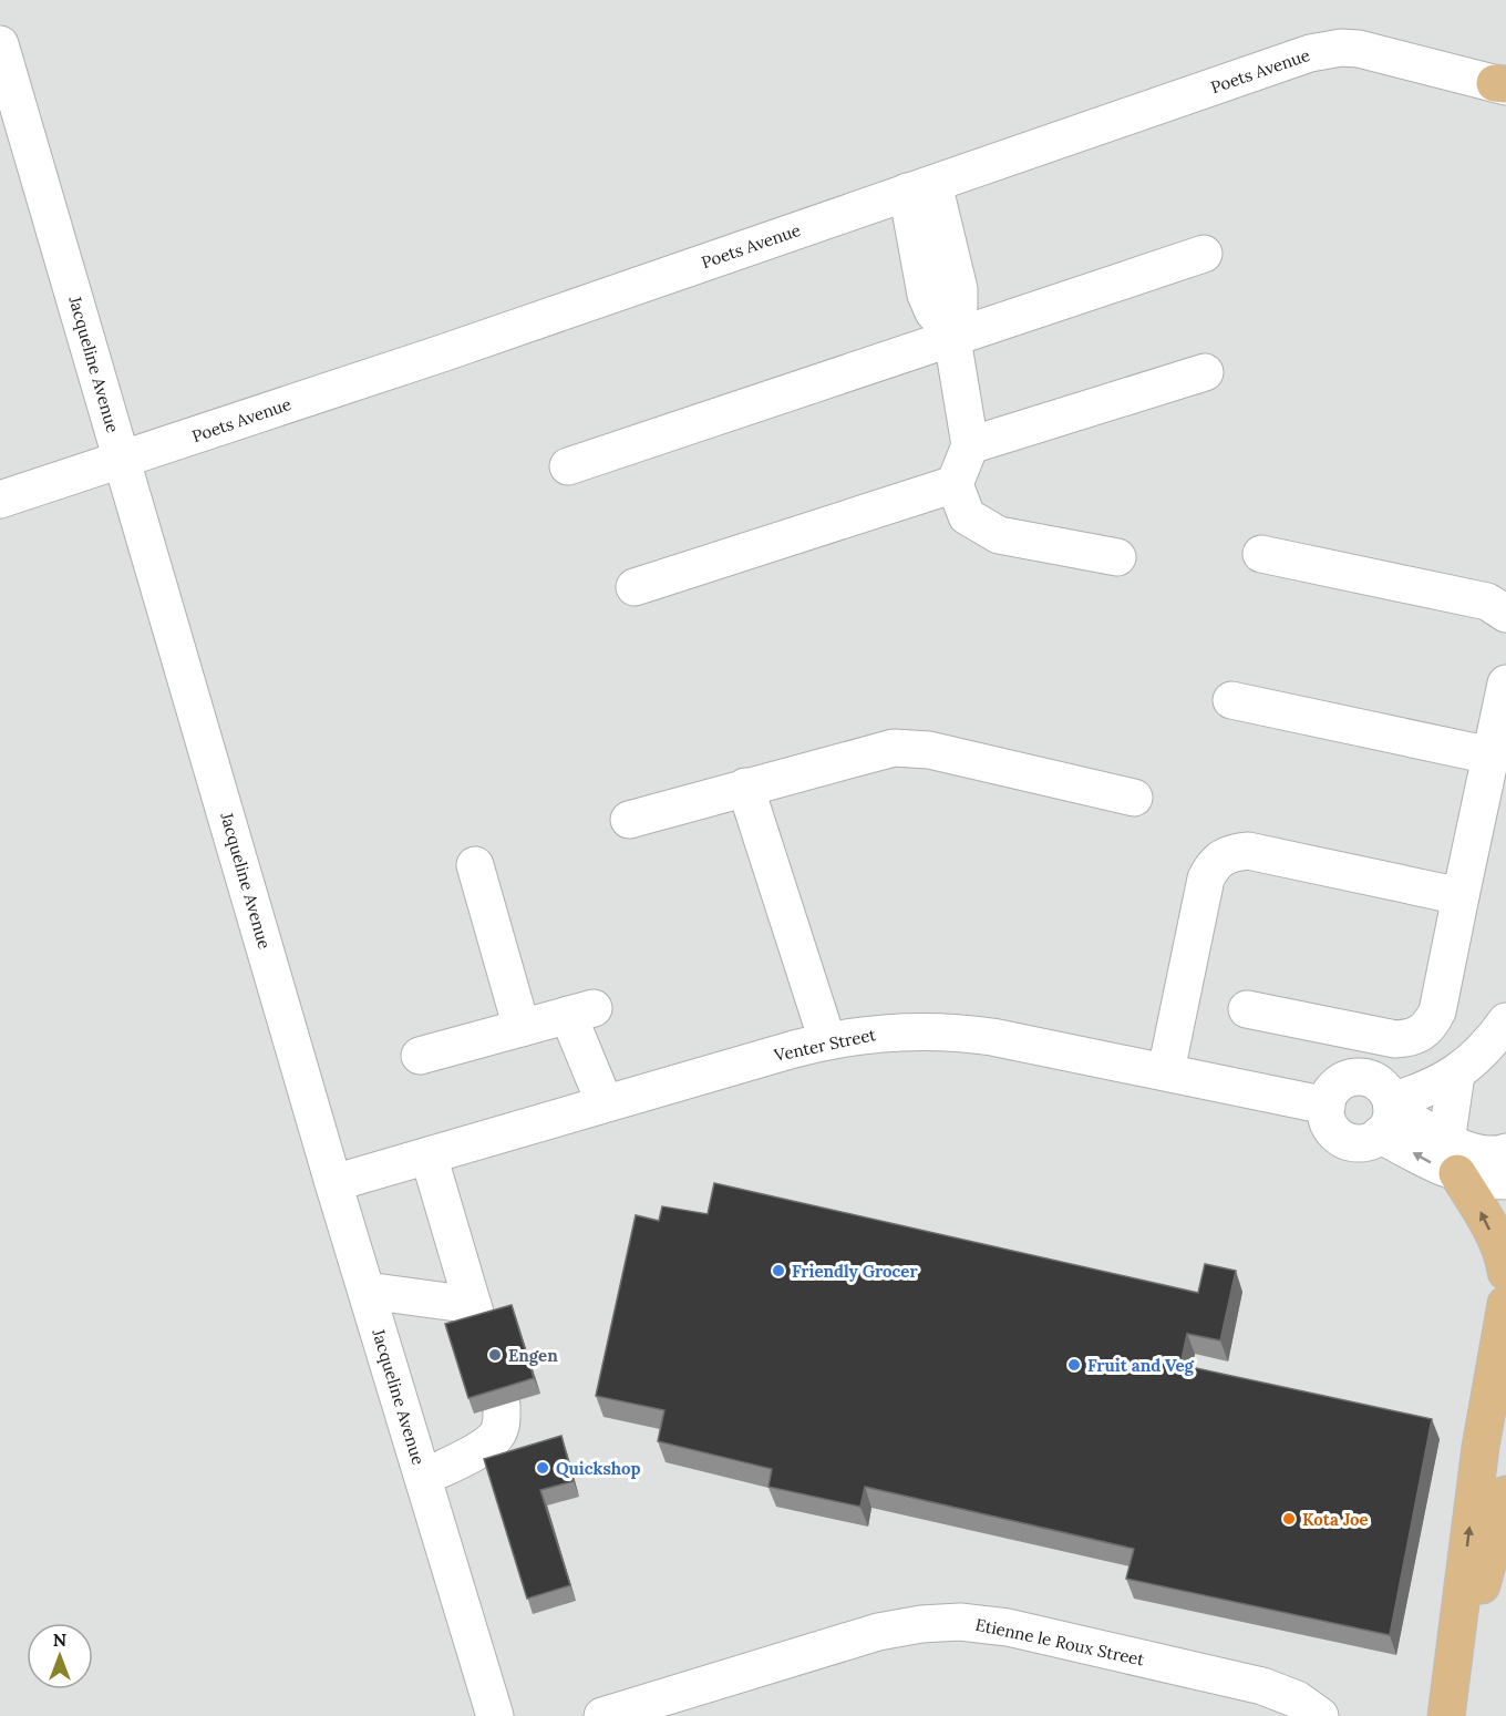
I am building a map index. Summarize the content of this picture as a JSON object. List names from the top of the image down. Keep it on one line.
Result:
{"streets":{"street":["Poets Avenue","Jacqueline Avenue","Venter Street","Etienne le Roux Street"]},"crossings":[["Poets Avenue","Jacqueline Avenue"],["Jacqueline Avenue","Venter Street"]],"places":["Friendly Grocer","Engen","Fruit and Veg","Quickshop","Kota Joe"],"north":"top"}
